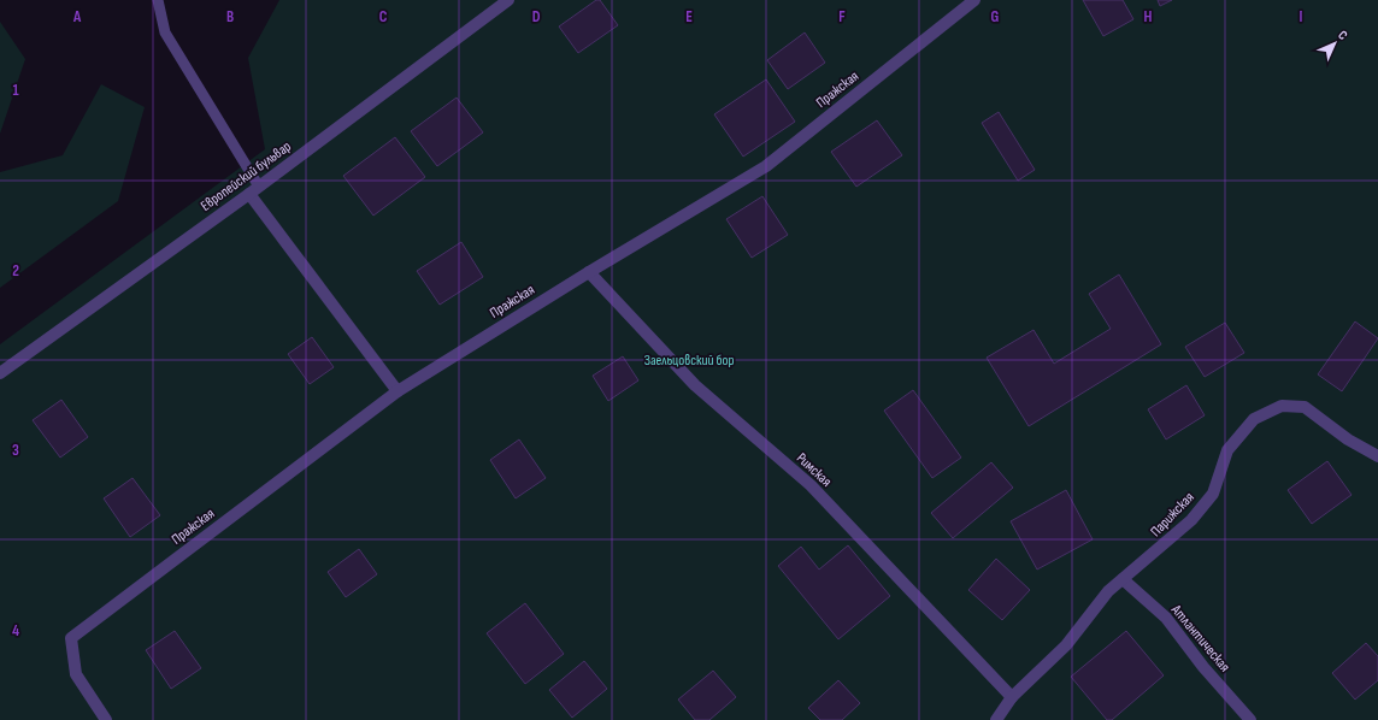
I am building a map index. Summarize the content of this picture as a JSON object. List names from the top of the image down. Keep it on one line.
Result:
{"streets":{"street":["Пражская","Европейский бульвар","Римская","Парижская","Атлантическая"]},"crossings":[["Пражская","Римская"],["Римская","Парижская"],["Парижская","Атлантическая"]],"parks":["Заельцовский бор"],"north":"top right","grid":{"columns":["A","B","C","D","E","F","G","H","I"],"rows":["1","2","3","4"]}}
